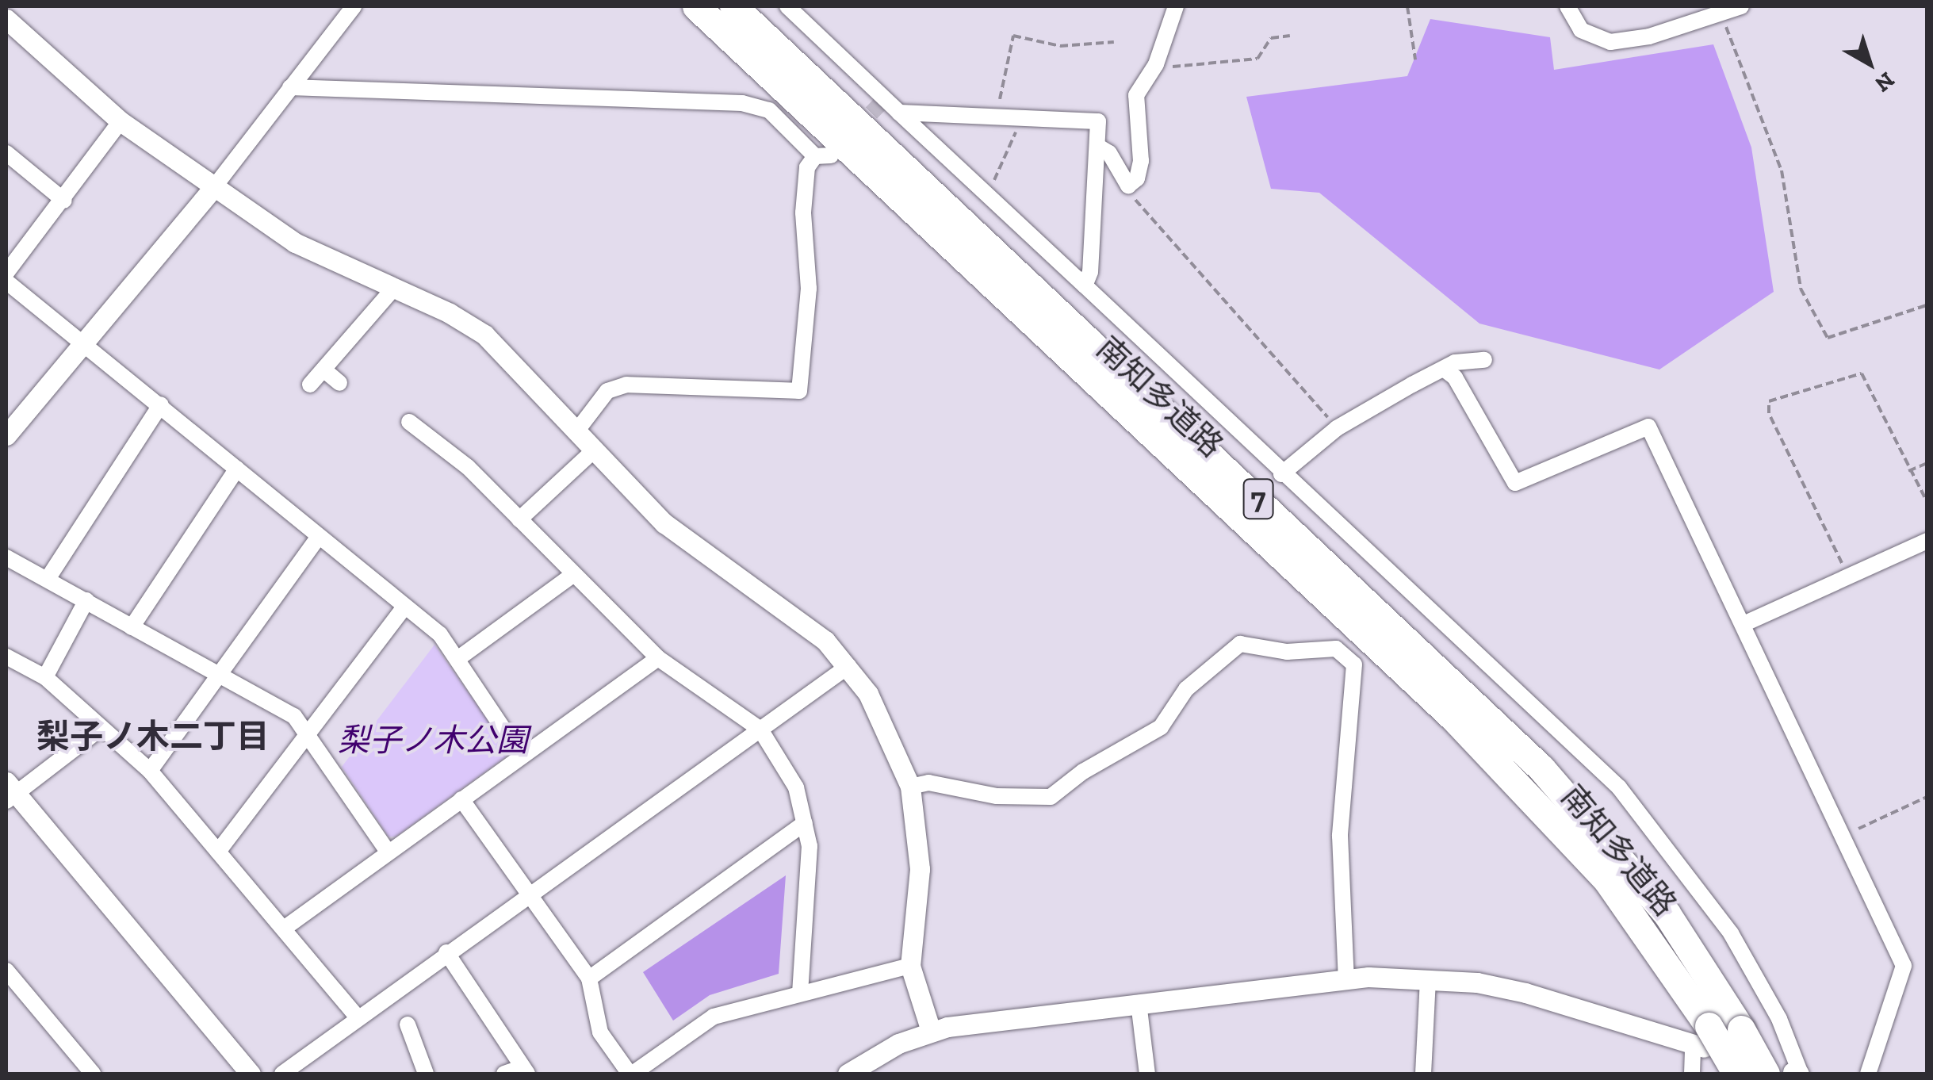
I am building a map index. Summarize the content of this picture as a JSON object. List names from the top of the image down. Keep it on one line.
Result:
{"streets":{"highway":["南知多道路","7"]},"districts":["梨子ノ木二丁目"],"parks":["梨子ノ木公園"],"north":"bottom right"}
